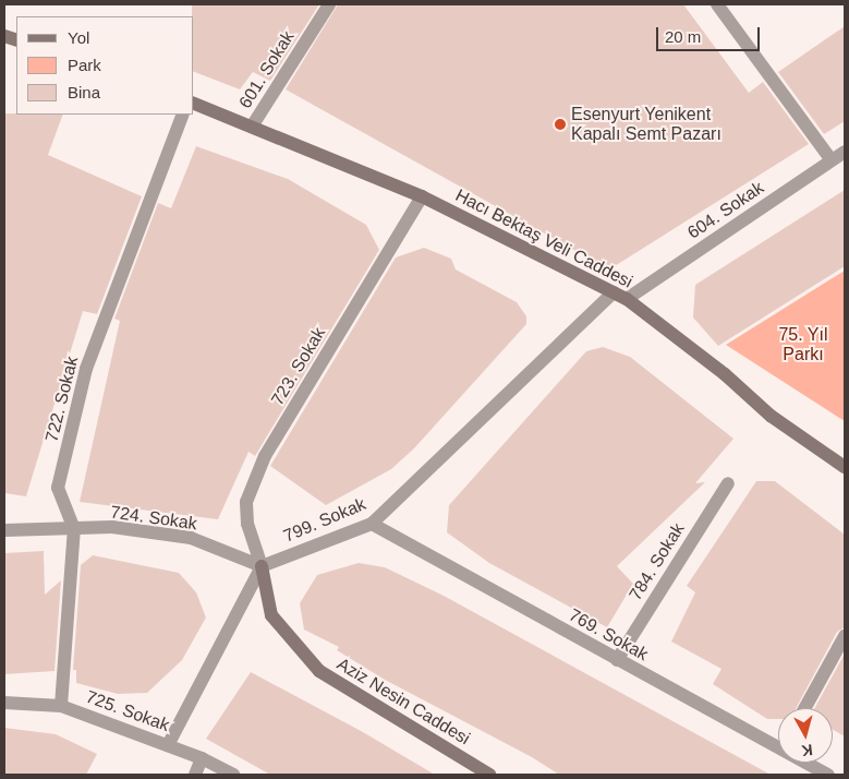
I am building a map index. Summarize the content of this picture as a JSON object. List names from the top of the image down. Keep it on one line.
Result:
{"streets":{"main road":["Hacı Bektaş Veli Caddesi","Aziz Nesin Caddesi"],"street":["601. Sokak","604. Sokak","723. Sokak","722. Sokak","724. Sokak","799. Sokak","784. Sokak","769. Sokak","725. Sokak"]},"crossings":[["601. Sokak","Hacı Bektaş Veli Caddesi"],["604. Sokak","Hacı Bektaş Veli Caddesi"],["Hacı Bektaş Veli Caddesi","723. Sokak"],["Hacı Bektaş Veli Caddesi","799. Sokak"],["723. Sokak","724. Sokak"],["723. Sokak","799. Sokak"],["723. Sokak","Aziz Nesin Caddesi"],["722. Sokak","724. Sokak"],["722. Sokak","725. Sokak"],["724. Sokak","799. Sokak"],["724. Sokak","Aziz Nesin Caddesi"],["799. Sokak","769. Sokak"],["799. Sokak","Aziz Nesin Caddesi"],["784. Sokak","769. Sokak"]],"parks":["75. Yıl Parkı"],"places":["Esenyurt Yenikent Kapalı Semt Pazarı"],"legend":["Yol","Park","Bina"],"scale_bar":"20 m","north":"bottom"}
